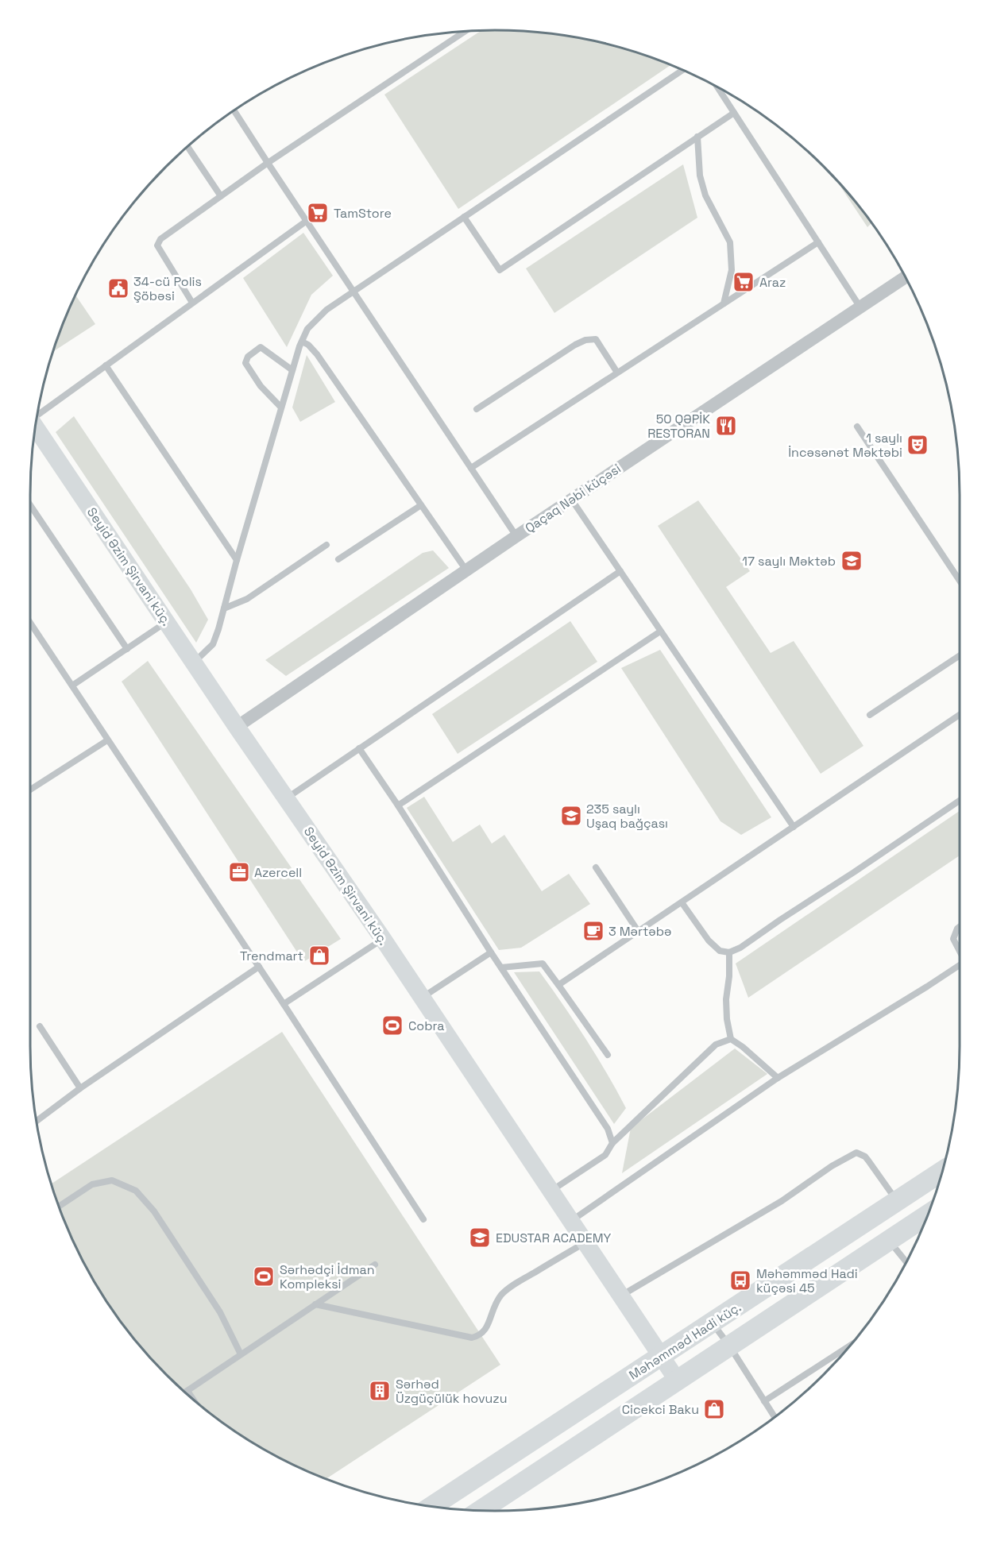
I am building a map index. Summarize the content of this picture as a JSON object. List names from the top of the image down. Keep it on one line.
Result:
{"streets":{"main road":["Seyid Əzim Şirvani küç.","Məhəmməd Hadi küç."],"street":["Qaçaq Nəbi küçəsi"]},"crossings":[["Qaçaq Nəbi küçəsi","Seyid Əzim Şirvani küç."],["Seyid Əzim Şirvani küç.","Məhəmməd Hadi küç."]],"places":{"supermarket":["TamStore","Araz"],"public building":["34-cü Polis Şöbəsi"],"restaurant":["50 QƏPİK RESTORAN"],"theatre":["1 saylı İncəsənət Məktəbi"],"school or university":["17 saylı Məktəb","235 saylı Uşaq bağçası","EDUSTAR ACADEMY"],"office":["Azercell"],"cafe":["3 Mərtəbə"],"shop":["Trendmart","Cicekci Baku"],"sports":["Cobra","Sərhədçi İdman Kompleksi"],"bus stop":["Məhəmməd Hadi küçəsi 45"],"building":["Sərhəd Üzgüçülük hovuzu"]}}
